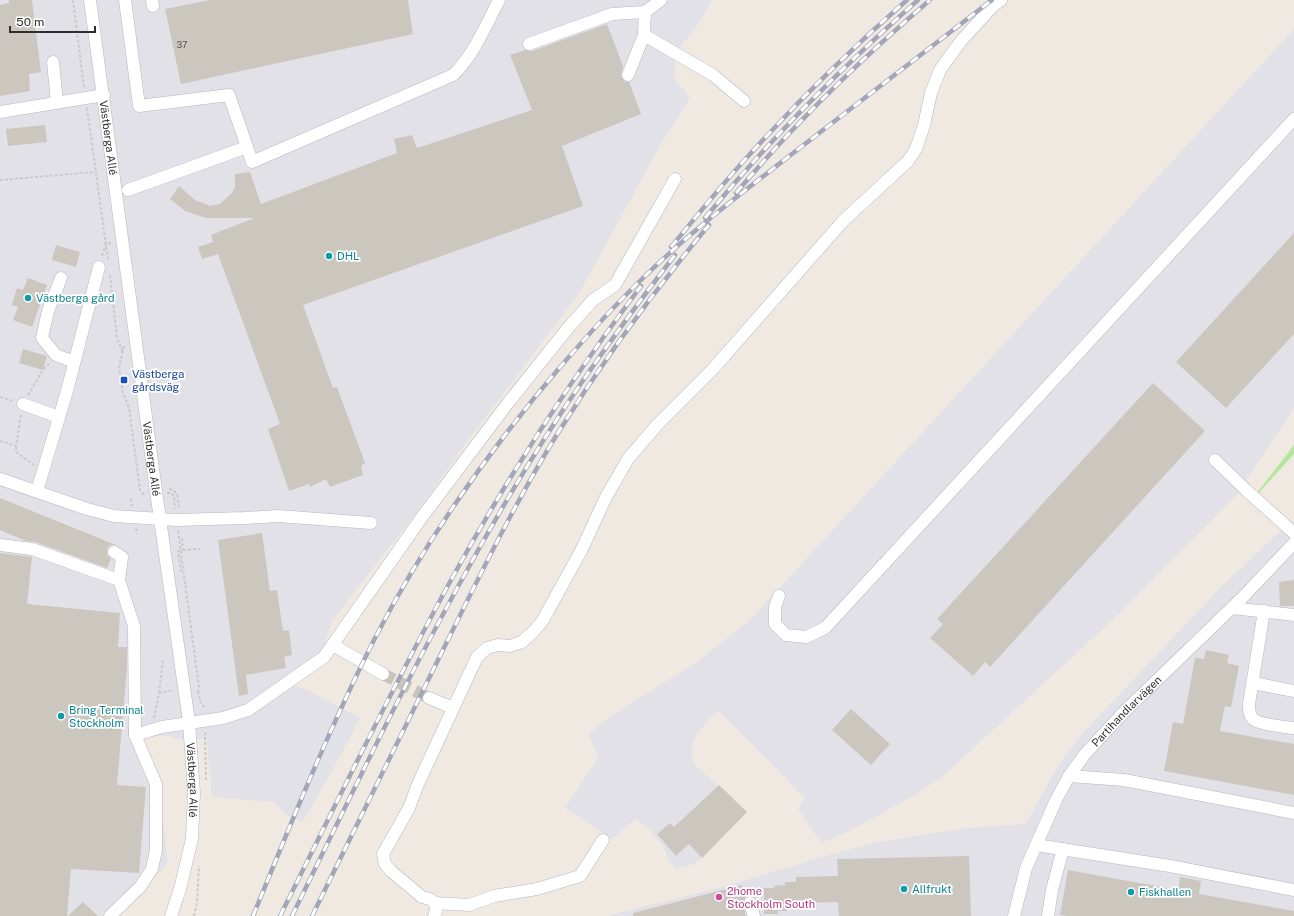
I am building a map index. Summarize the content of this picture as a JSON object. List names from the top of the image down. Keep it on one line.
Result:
{"streets":{"street":["Västberga Allé","Partihandlarvägen"]},"places":{"other":["DHL","Västberga gård","Bring Terminal Stockholm","Allfrukt","Fiskhallen","2home Stockholm South"],"transit":["Västberga gårdsväg"]},"house_numbers":["37"],"scale_bar":"50 m"}
